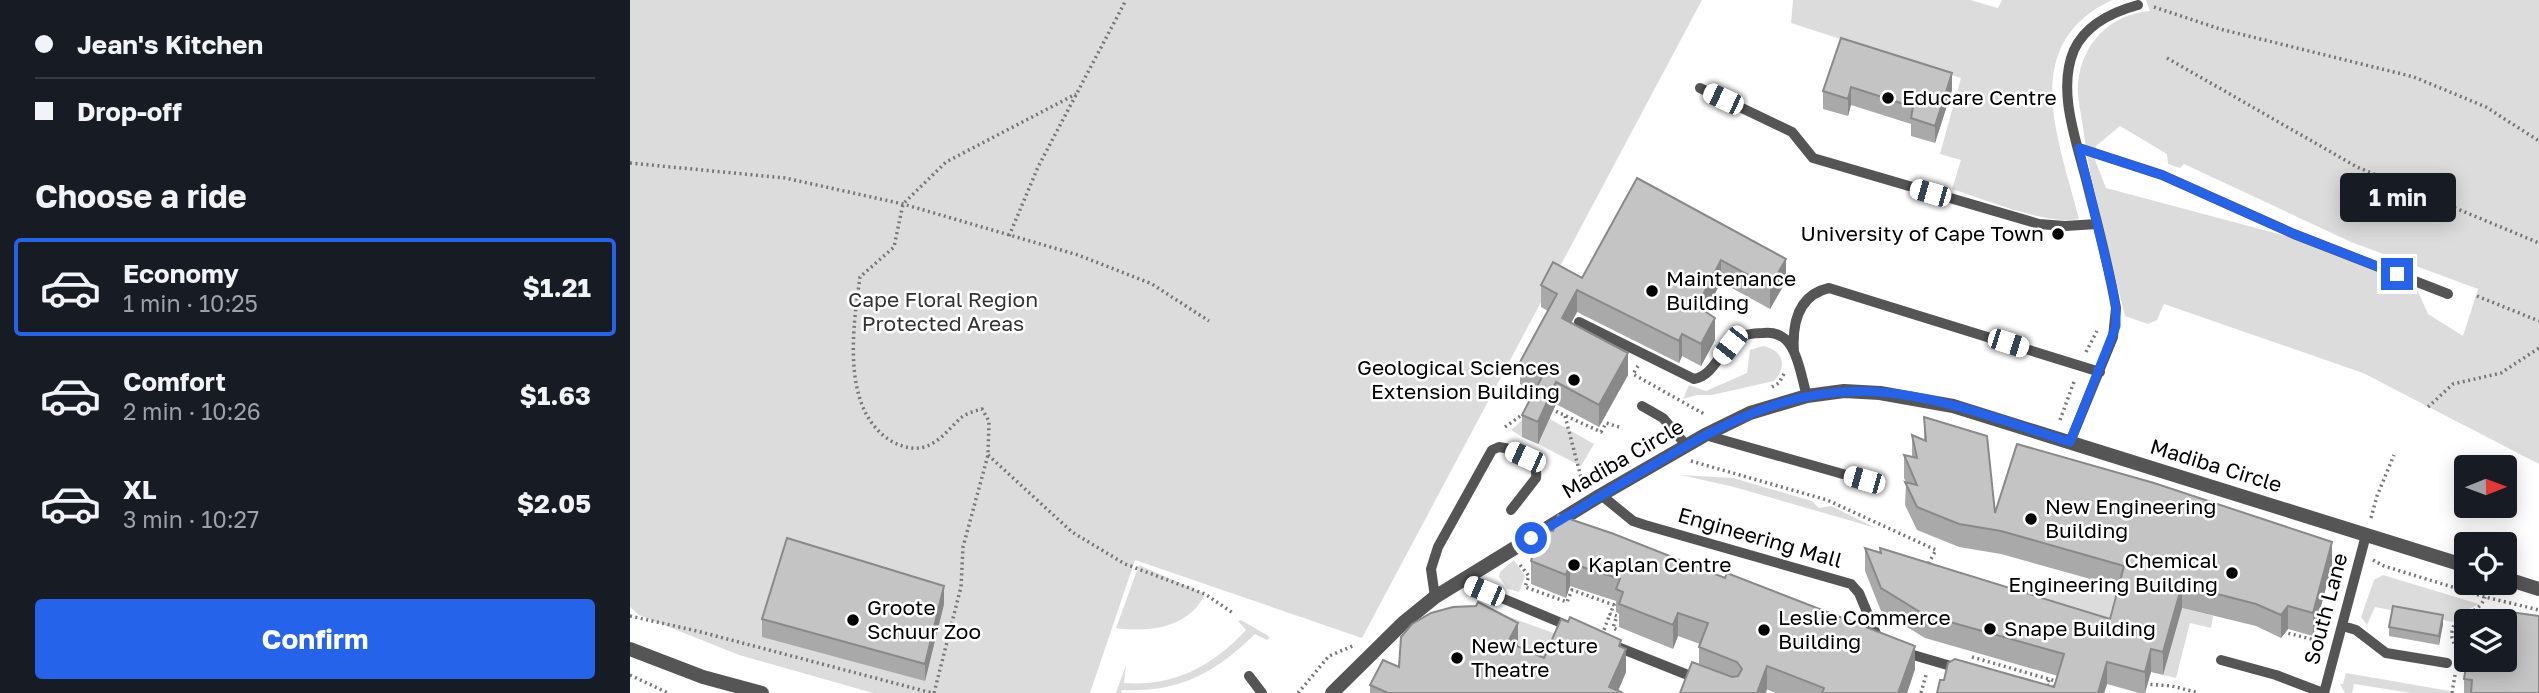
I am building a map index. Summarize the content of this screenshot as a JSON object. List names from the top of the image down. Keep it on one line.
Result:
{"streets":{"street":["Madiba Circle"],"lane":["Engineering Mall","South Lane"]},"crossings":[["Madiba Circle","Engineering Mall"],["Madiba Circle","South Lane"]],"parks":["Cape Floral Region Protected Areas"],"places":["Educare Centre","University of Cape Town","Maintenance Building","Geological Sciences Extension Building","New Engineering Building","Kaplan Centre","Chemical Engineering Building","Groote Schuur Zoo","Snape Building","Leslie Commerce Building","New Lecture Theatre"],"north":"right","page":{"banner":["Jean's Kitchen","Drop-off"],"heading":"Choose a ride","bubble":"1 min","list":[{"name":"Economy","note":"1 min · 10:25","value":"$1.21"},{"name":"Comfort","note":"2 min · 10:26","value":"$1.63"},{"name":"XL","note":"3 min · 10:27","value":"$2.05"}],"buttons":"Confirm"}}
